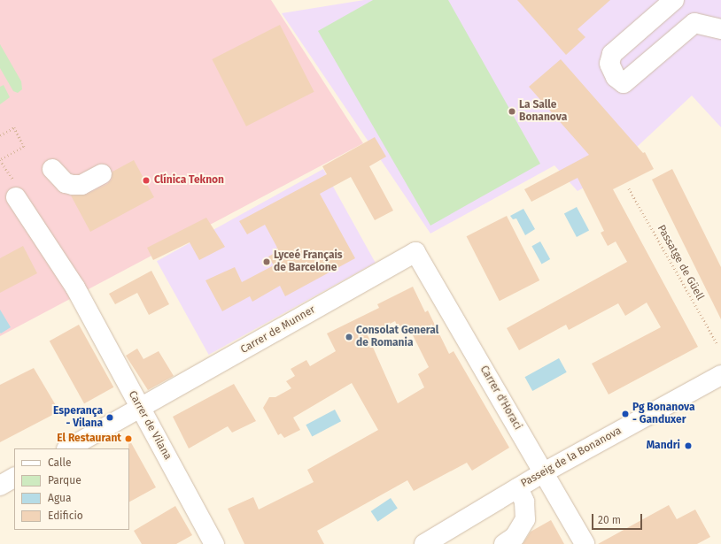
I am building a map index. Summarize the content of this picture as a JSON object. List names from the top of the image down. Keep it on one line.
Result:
{"streets":{"street":["Carrer de Munner","Carrer d'Horaci","Carrer de Vilana","Passeig de la Bonanova"],"path":["Passatge de Güell"]},"crossings":[["Carrer de Munner","Carrer d'Horaci"],["Carrer de Munner","Carrer de Vilana"],["Carrer d'Horaci","Passeig de la Bonanova"]],"places":["La Salle Bonanova","Clínica Teknon","Lyceé Français de Barcelone","Consolat General de Romania","Pg Bonanova - Ganduxer","Esperança - Vilana","El Restaurant","Mandri"],"legend":["Calle","Parque","Agua","Edificio"],"scale_bar":"20 m"}
